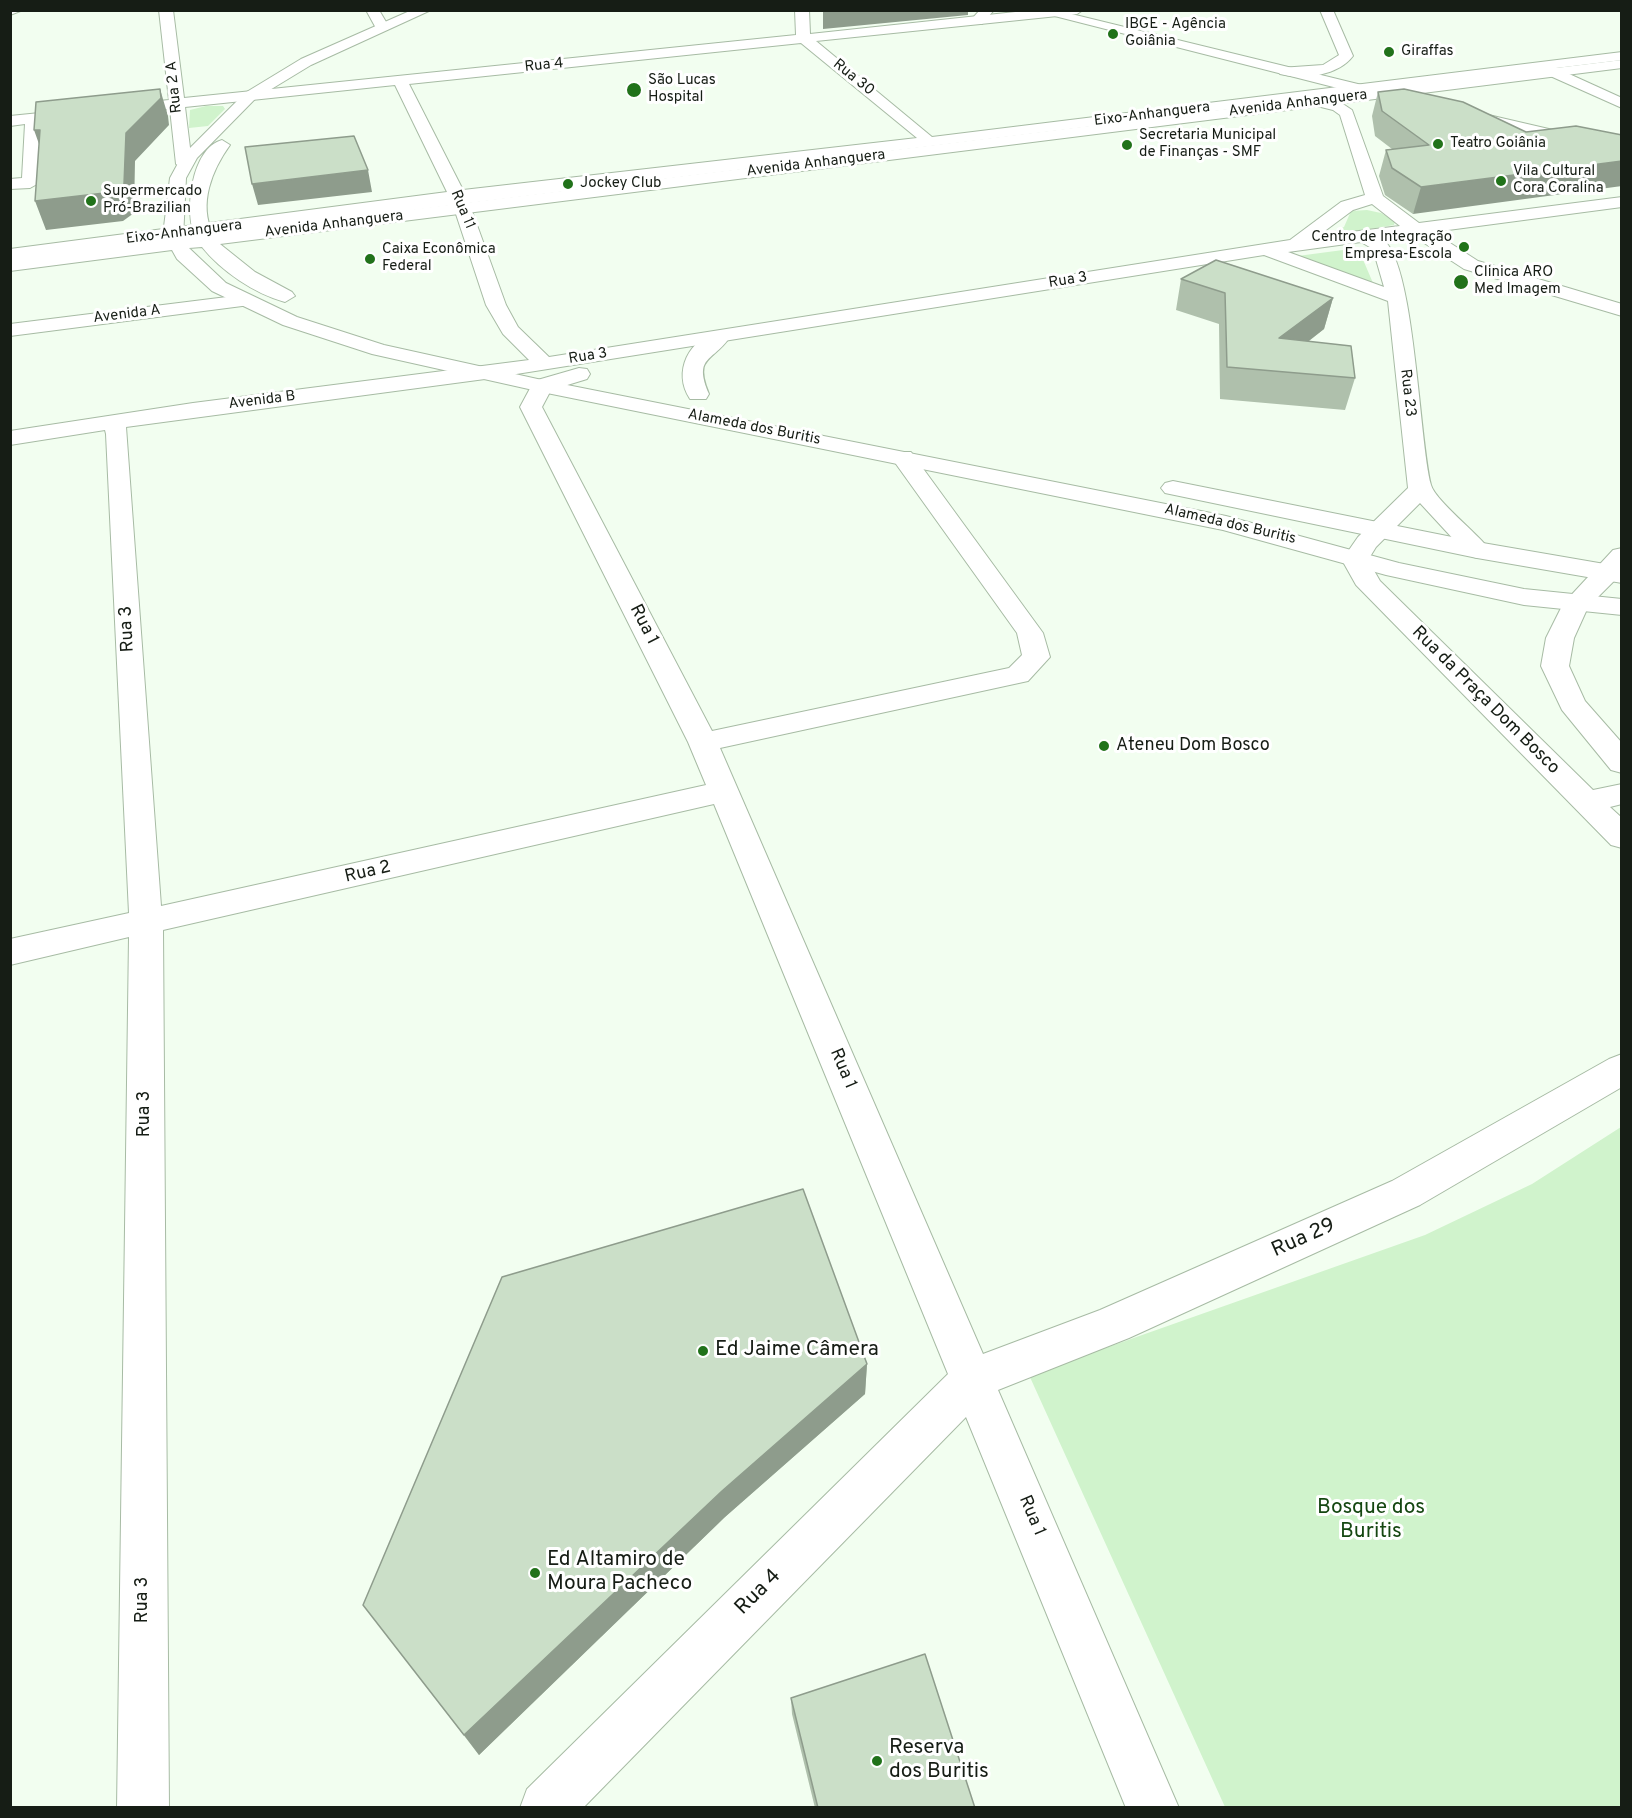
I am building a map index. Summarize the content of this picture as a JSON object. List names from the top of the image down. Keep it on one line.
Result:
{"streets":{"street":["Rua 4","Rua 30","Rua 2 A","Avenida Anhanguera","Eixo-Anhanguera","Rua 11","Rua 3","Avenida A","Rua 23","Avenida B","Alameda dos Buritis","Rua 1","Rua da Praça Dom Bosco","Rua 2","Rua 29"]},"crossings":[["Rua 4","Rua 30"],["Rua 4","Rua 2 A"],["Rua 4","Rua 11"],["Rua 4","Rua 1"],["Rua 4","Rua 29"],["Rua 30","Avenida Anhanguera"],["Avenida Anhanguera","Eixo-Anhanguera"],["Avenida Anhanguera","Rua 11"],["Avenida Anhanguera","Alameda dos Buritis"],["Eixo-Anhanguera","Rua 11"],["Eixo-Anhanguera","Alameda dos Buritis"],["Rua 11","Rua 3"],["Rua 11","Avenida B"],["Rua 11","Alameda dos Buritis"],["Rua 11","Rua 1"],["Rua 3","Rua 23"],["Rua 3","Avenida B"],["Rua 3","Alameda dos Buritis"],["Rua 3","Rua 1"],["Rua 3","Rua 2"],["Avenida A","Alameda dos Buritis"],["Avenida B","Alameda dos Buritis"],["Avenida B","Rua 1"],["Alameda dos Buritis","Rua 1"],["Alameda dos Buritis","Rua da Praça Dom Bosco"],["Rua 1","Rua 2"],["Rua 1","Rua 29"]],"parks":["Bosque dos Buritis"],"places":["IBGE - Agência Goiânia","Giraffas","São Lucas Hospital","Teatro Goiânia","Secretaria Municipal de Finanças - SMF","Vila Cultural Cora Coralina","Jockey Club","Supermercado Pró-Brazilian","Centro de Integração Empresa-Escola","Caixa Econômica Federal","Clinica ARO Med Imagem","Ateneu Dom Bosco","Ed Jaime Câmera","Ed Altamiro de Moura Pacheco","Reserva dos Buritis"]}
